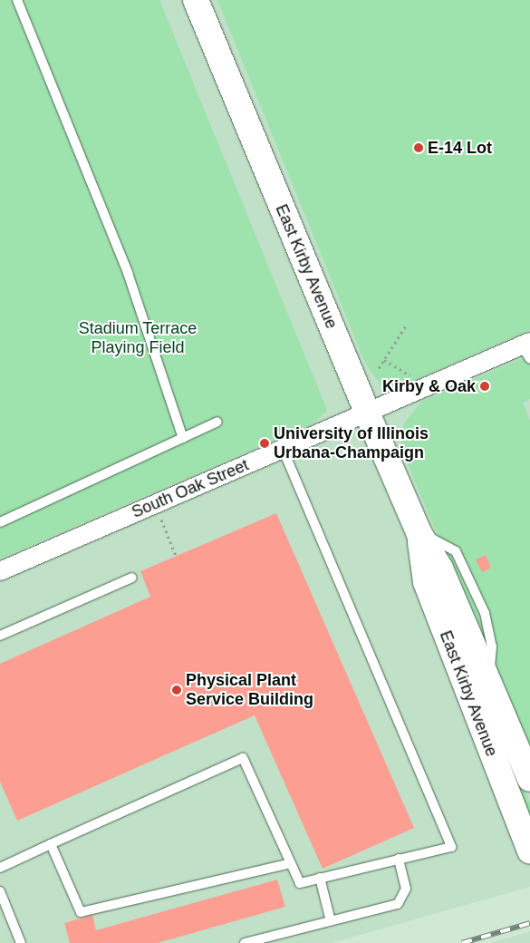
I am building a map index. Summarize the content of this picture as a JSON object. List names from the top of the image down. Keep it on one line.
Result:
{"streets":{"main road":["East Kirby Avenue"],"street":["South Oak Street"]},"crossings":[["East Kirby Avenue","South Oak Street"]],"parks":["Stadium Terrace Playing Field"],"places":["E-14 Lot","Kirby & Oak","University of Illinois Urbana-Champaign","Physical Plant Service Building"]}
